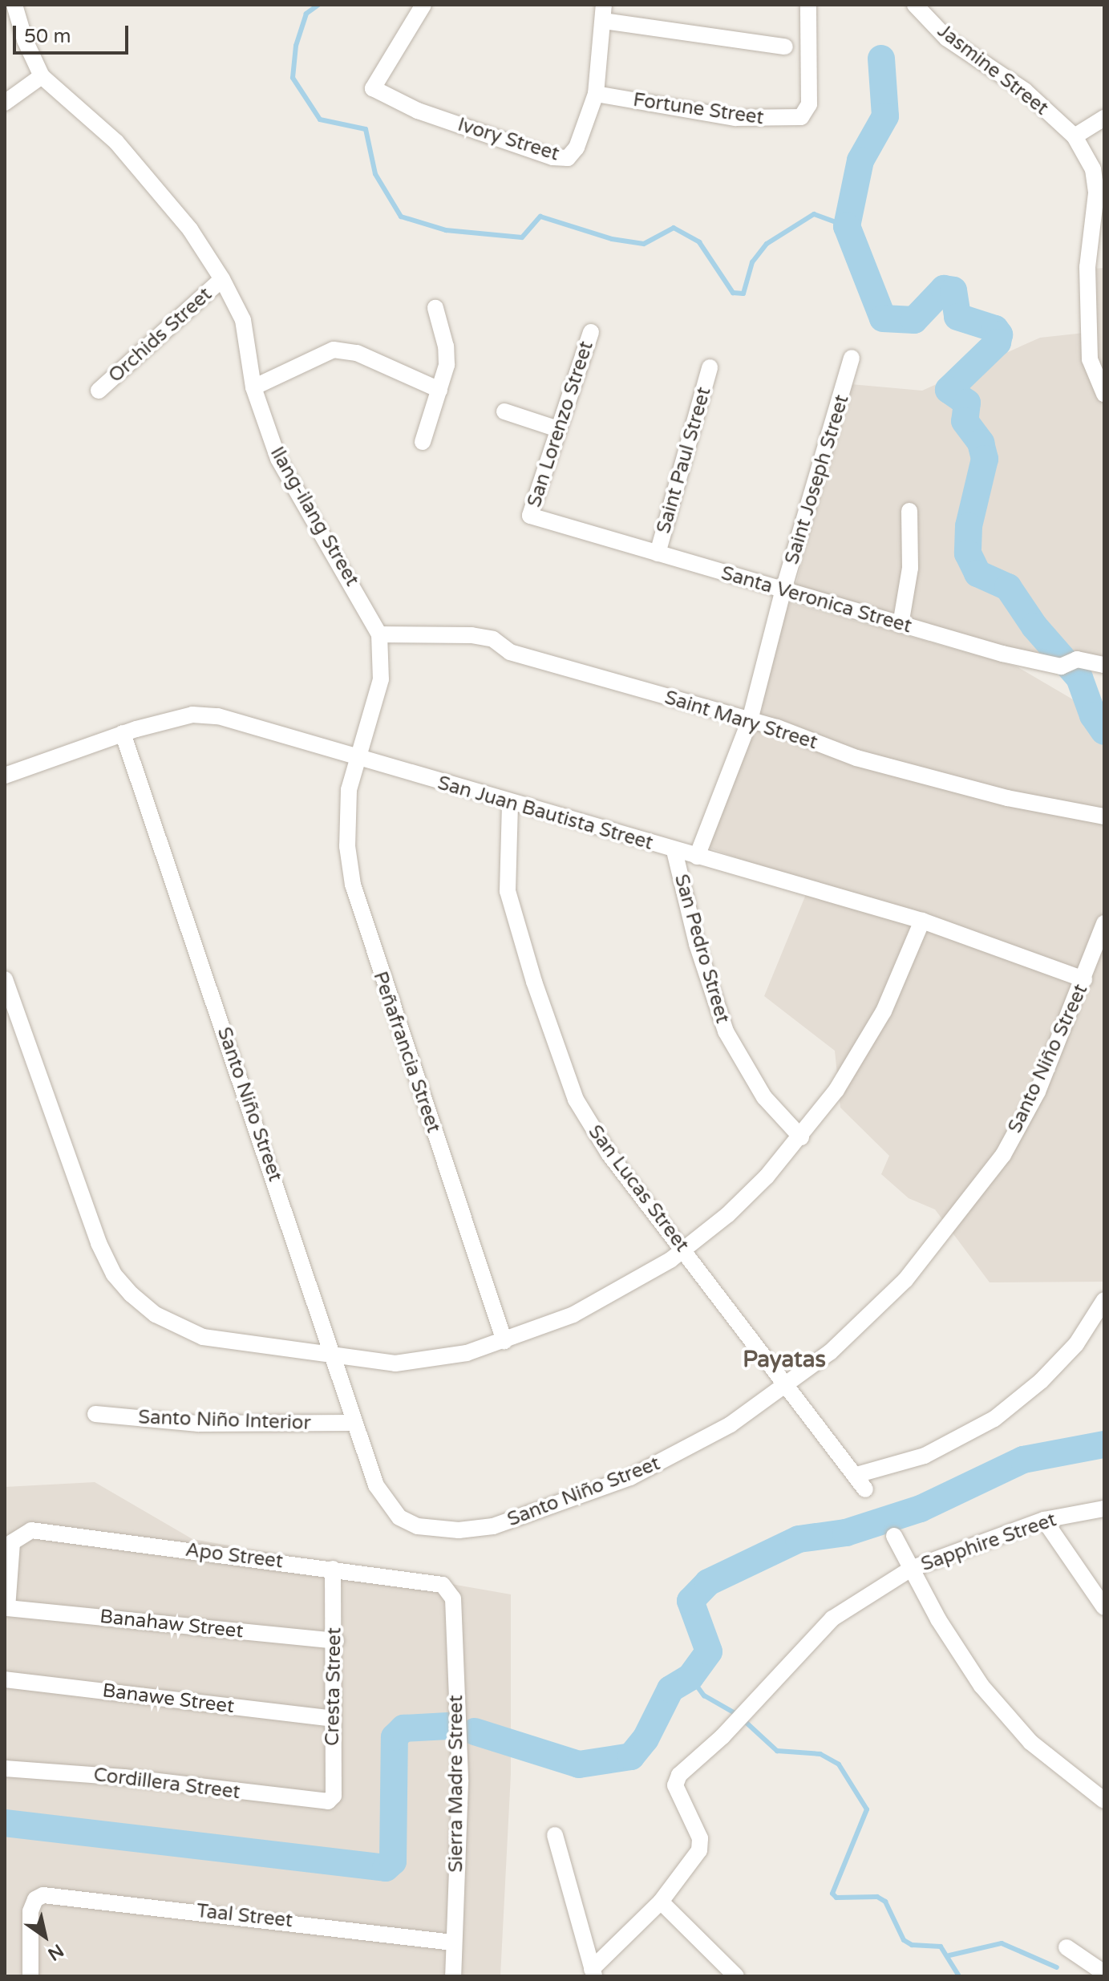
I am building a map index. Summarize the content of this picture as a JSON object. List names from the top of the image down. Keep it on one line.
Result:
{"streets":{"street":["Jasmine Street","Fortune Street","Ivory Street","Orchids Street","San Lorenzo Street","Saint Paul Street","Saint Joseph Street","Ilang-ilang Street","Santa Veronica Street","Saint Mary Street","San Juan Bautista Street","San Pedro Street","Peñafrancia Street","Santo Niño Street","San Lucas Street","Santo Niño Interior","Sapphire Street","Apo Street","Banahaw Street","Cresta Street","Banawe Street","Cordillera Street","Sierra Madre Street","Taal Street"]},"crossings":[["Fortune Street","Ivory Street"],["Orchids Street","Ilang-ilang Street"],["San Lorenzo Street","Santa Veronica Street"],["Saint Paul Street","Santa Veronica Street"],["Saint Joseph Street","Santa Veronica Street"],["Saint Joseph Street","Saint Mary Street"],["Saint Joseph Street","San Juan Bautista Street"],["Ilang-ilang Street","Saint Mary Street"],["Ilang-ilang Street","San Juan Bautista Street"],["Ilang-ilang Street","Peñafrancia Street"],["San Juan Bautista Street","San Pedro Street"],["San Juan Bautista Street","Peñafrancia Street"],["San Juan Bautista Street","Santo Niño Street"],["San Juan Bautista Street","San Lucas Street"],["Santo Niño Street","San Lucas Street"],["Santo Niño Street","Santo Niño Interior"],["Apo Street","Banahaw Street"],["Apo Street","Cresta Street"],["Apo Street","Sierra Madre Street"],["Banahaw Street","Cresta Street"],["Cresta Street","Banawe Street"],["Cresta Street","Cordillera Street"],["Sierra Madre Street","Taal Street"]],"districts":["Payatas"],"scale_bar":"50 m","north":"bottom right"}
